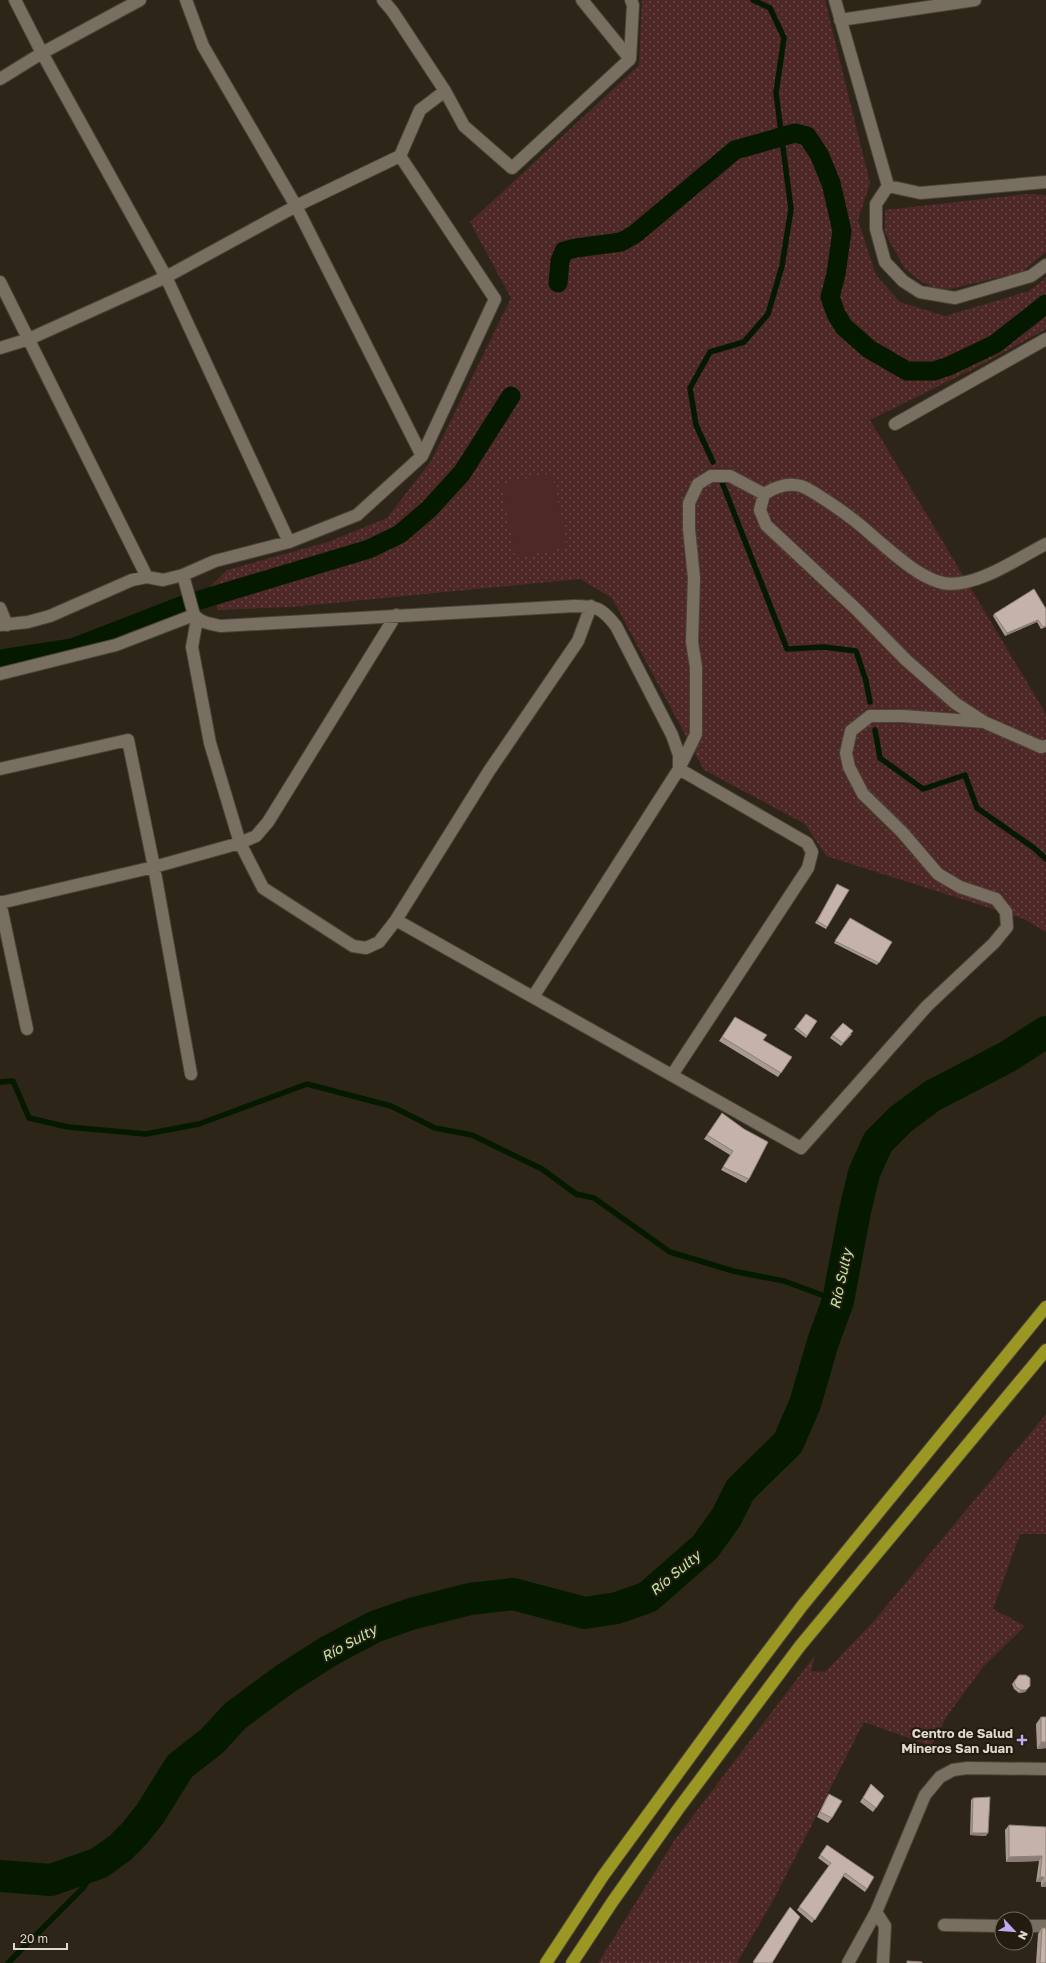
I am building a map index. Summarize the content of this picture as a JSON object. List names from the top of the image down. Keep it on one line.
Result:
{"water":["Río Sulty"],"places":{"health":["Centro de Salud Mineros San Juan"]},"scale_bar":"20 m","north":"bottom right"}
